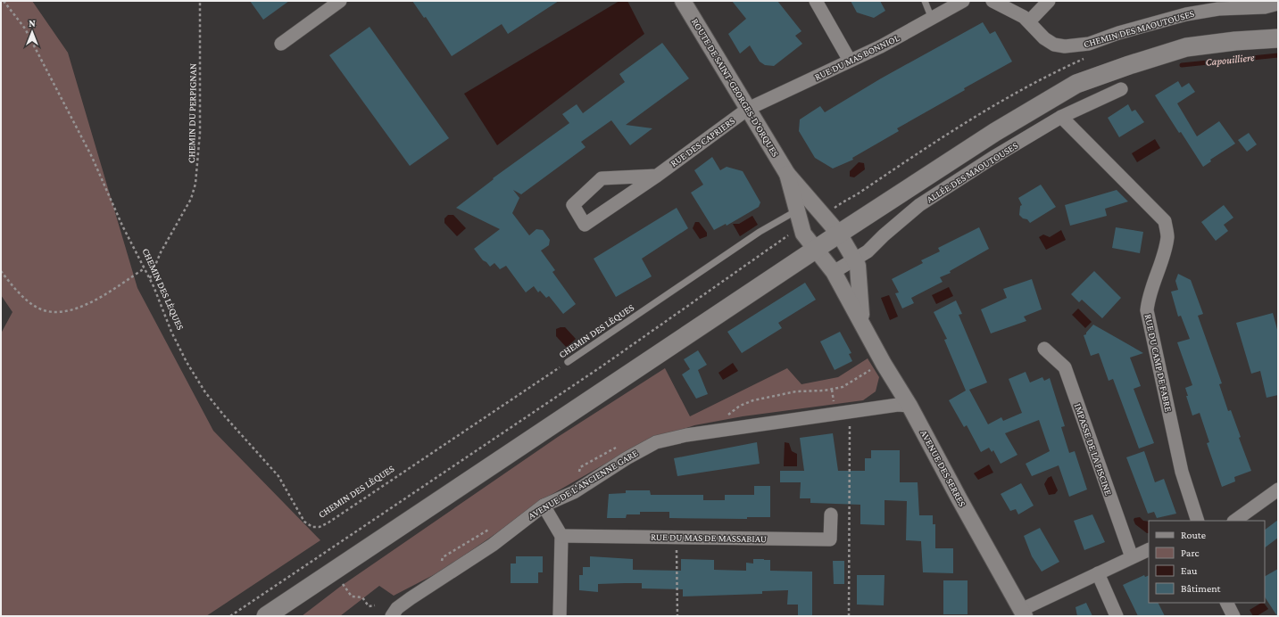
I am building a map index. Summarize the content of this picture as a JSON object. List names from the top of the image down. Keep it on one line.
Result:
{"streets":{"street":["CHEMIN DES MAOUTOUSES","RUE DU MAS BONNIOL","ROUTE DE SAINT-GEORGES-D'ORQUES","RUE DES CAPRIERS","ALLÉE DES MAOUTOUSES","RUE DU CAMP DE FABRE","IMPASSE DE LA PISCINE","AVENUE DES SERRES","AVENUE DE L'ANCIENNE GARE","RUE DU MAS DE MASSABIAU"],"lane":["CHEMIN DES LÈQUES"],"path":["CHEMIN DU PERPIGNAN"]},"crossings":[["RUE DU MAS BONNIOL","ROUTE DE SAINT-GEORGES-D'ORQUES"],["RUE DU MAS BONNIOL","RUE DES CAPRIERS"],["ROUTE DE SAINT-GEORGES-D'ORQUES","RUE DES CAPRIERS"],["ROUTE DE SAINT-GEORGES-D'ORQUES","CHEMIN DES LÈQUES"],["ROUTE DE SAINT-GEORGES-D'ORQUES","AVENUE DES SERRES"],["CHEMIN DU PERPIGNAN","CHEMIN DES LÈQUES"],["ALLÉE DES MAOUTOUSES","RUE DU CAMP DE FABRE"],["ALLÉE DES MAOUTOUSES","AVENUE DES SERRES"],["AVENUE DES SERRES","AVENUE DE L'ANCIENNE GARE"]],"water":["Capouilliere"],"legend":["Route","Parc","Eau","Bâtiment"],"north":"top"}
